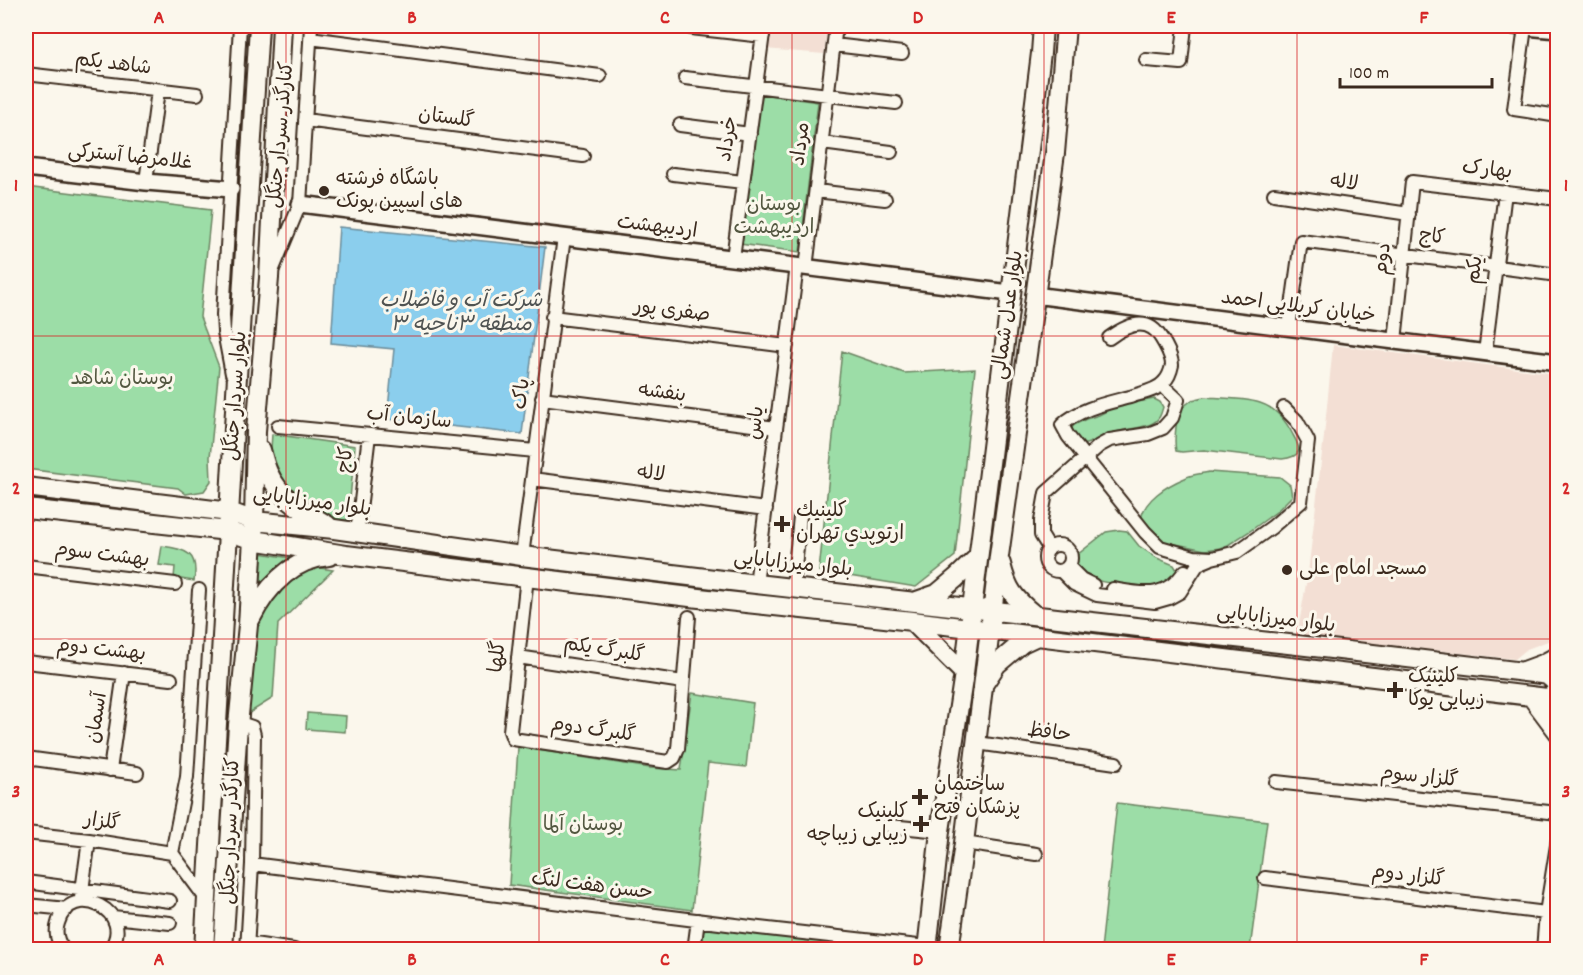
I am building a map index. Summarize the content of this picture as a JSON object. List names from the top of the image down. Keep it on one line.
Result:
{"streets":{"main road":["بلوار عدل شمالی","بلوار سردار جنگل","بلوار میرزابابایی"],"street":["شاهد یکم","گلستان","کنارگذر سردار جنگل","خرداد","مرداد","غلامرضا آسترکی","بهارک","لاله","اردیبهشت","کاج","دوم","یکم","خیابان کربلایی احمد","صفری پور","پاک","بنفشه","سازمان آب","یاس","بهشت سوم","بهشت دوم","گلبرگ یکم","گلها","آسمان","گلبرگ دوم","حافظ","گلزار سوم","گلزار","گلزار دوم","حسن هفت لنگ"]},"crossings":[["گلستان","کنارگذر سردار جنگل"],["کنارگذر سردار جنگل","اردیبهشت"],["کنارگذر سردار جنگل","بلوار سردار جنگل"],["کنارگذر سردار جنگل","حسن هفت لنگ"],["خرداد","اردیبهشت"],["مرداد","اردیبهشت"],["مرداد","یاس"],["بهارک","دوم"],["بهارک","یکم"],["لاله","دوم"],["لاله","پاک"],["لاله","یاس"],["اردیبهشت","بلوار عدل شمالی"],["اردیبهشت","پاک"],["اردیبهشت","یاس"],["کاج","دوم"],["کاج","یکم"],["کاج","خیابان کربلایی احمد"],["کاج","سازمان آب"],["دوم","خیابان کربلایی احمد"],["یکم","خیابان کربلایی احمد"],["خیابان کربلایی احمد","بلوار عدل شمالی"],["صفری پور","پاک"],["صفری پور","یاس"],["بلوار عدل شمالی","بلوار میرزابابایی"],["بلوار عدل شمالی","حافظ"],["بلوار عدل شمالی","حسن هفت لنگ"],["پاک","بنفشه"],["پاک","سازمان آب"],["پاک","بلوار میرزابابایی"],["بنفشه","یاس"],["بلوار سردار جنگل","بلوار میرزابابایی"],["یاس","بلوار میرزابابایی"],["بهشت دوم","آسمان"],["گلبرگ یکم","گلها"],["گلبرگ یکم","گلبرگ دوم"],["گلها","گلبرگ دوم"]],"water":["شرکت آب و فاضلاب منطقه ۳ناحیه ۳"],"parks":["بوستان اردیبهشت","بوستان شاهد","بوستان آلما"],"places":{"other":["باشگاه فرشته های اسپین پونک","مسجد امام علی"],"health":["كلينيك ارتوپدي تهران","کلینیک زیبایی یوکا","ساختمان پزشکان فتح","کلینیک زیبایی زیباچه"]},"scale_bar":"100 m","grid":{"columns":["A","B","C","D","E","F"],"rows":["1","2","3"]}}
